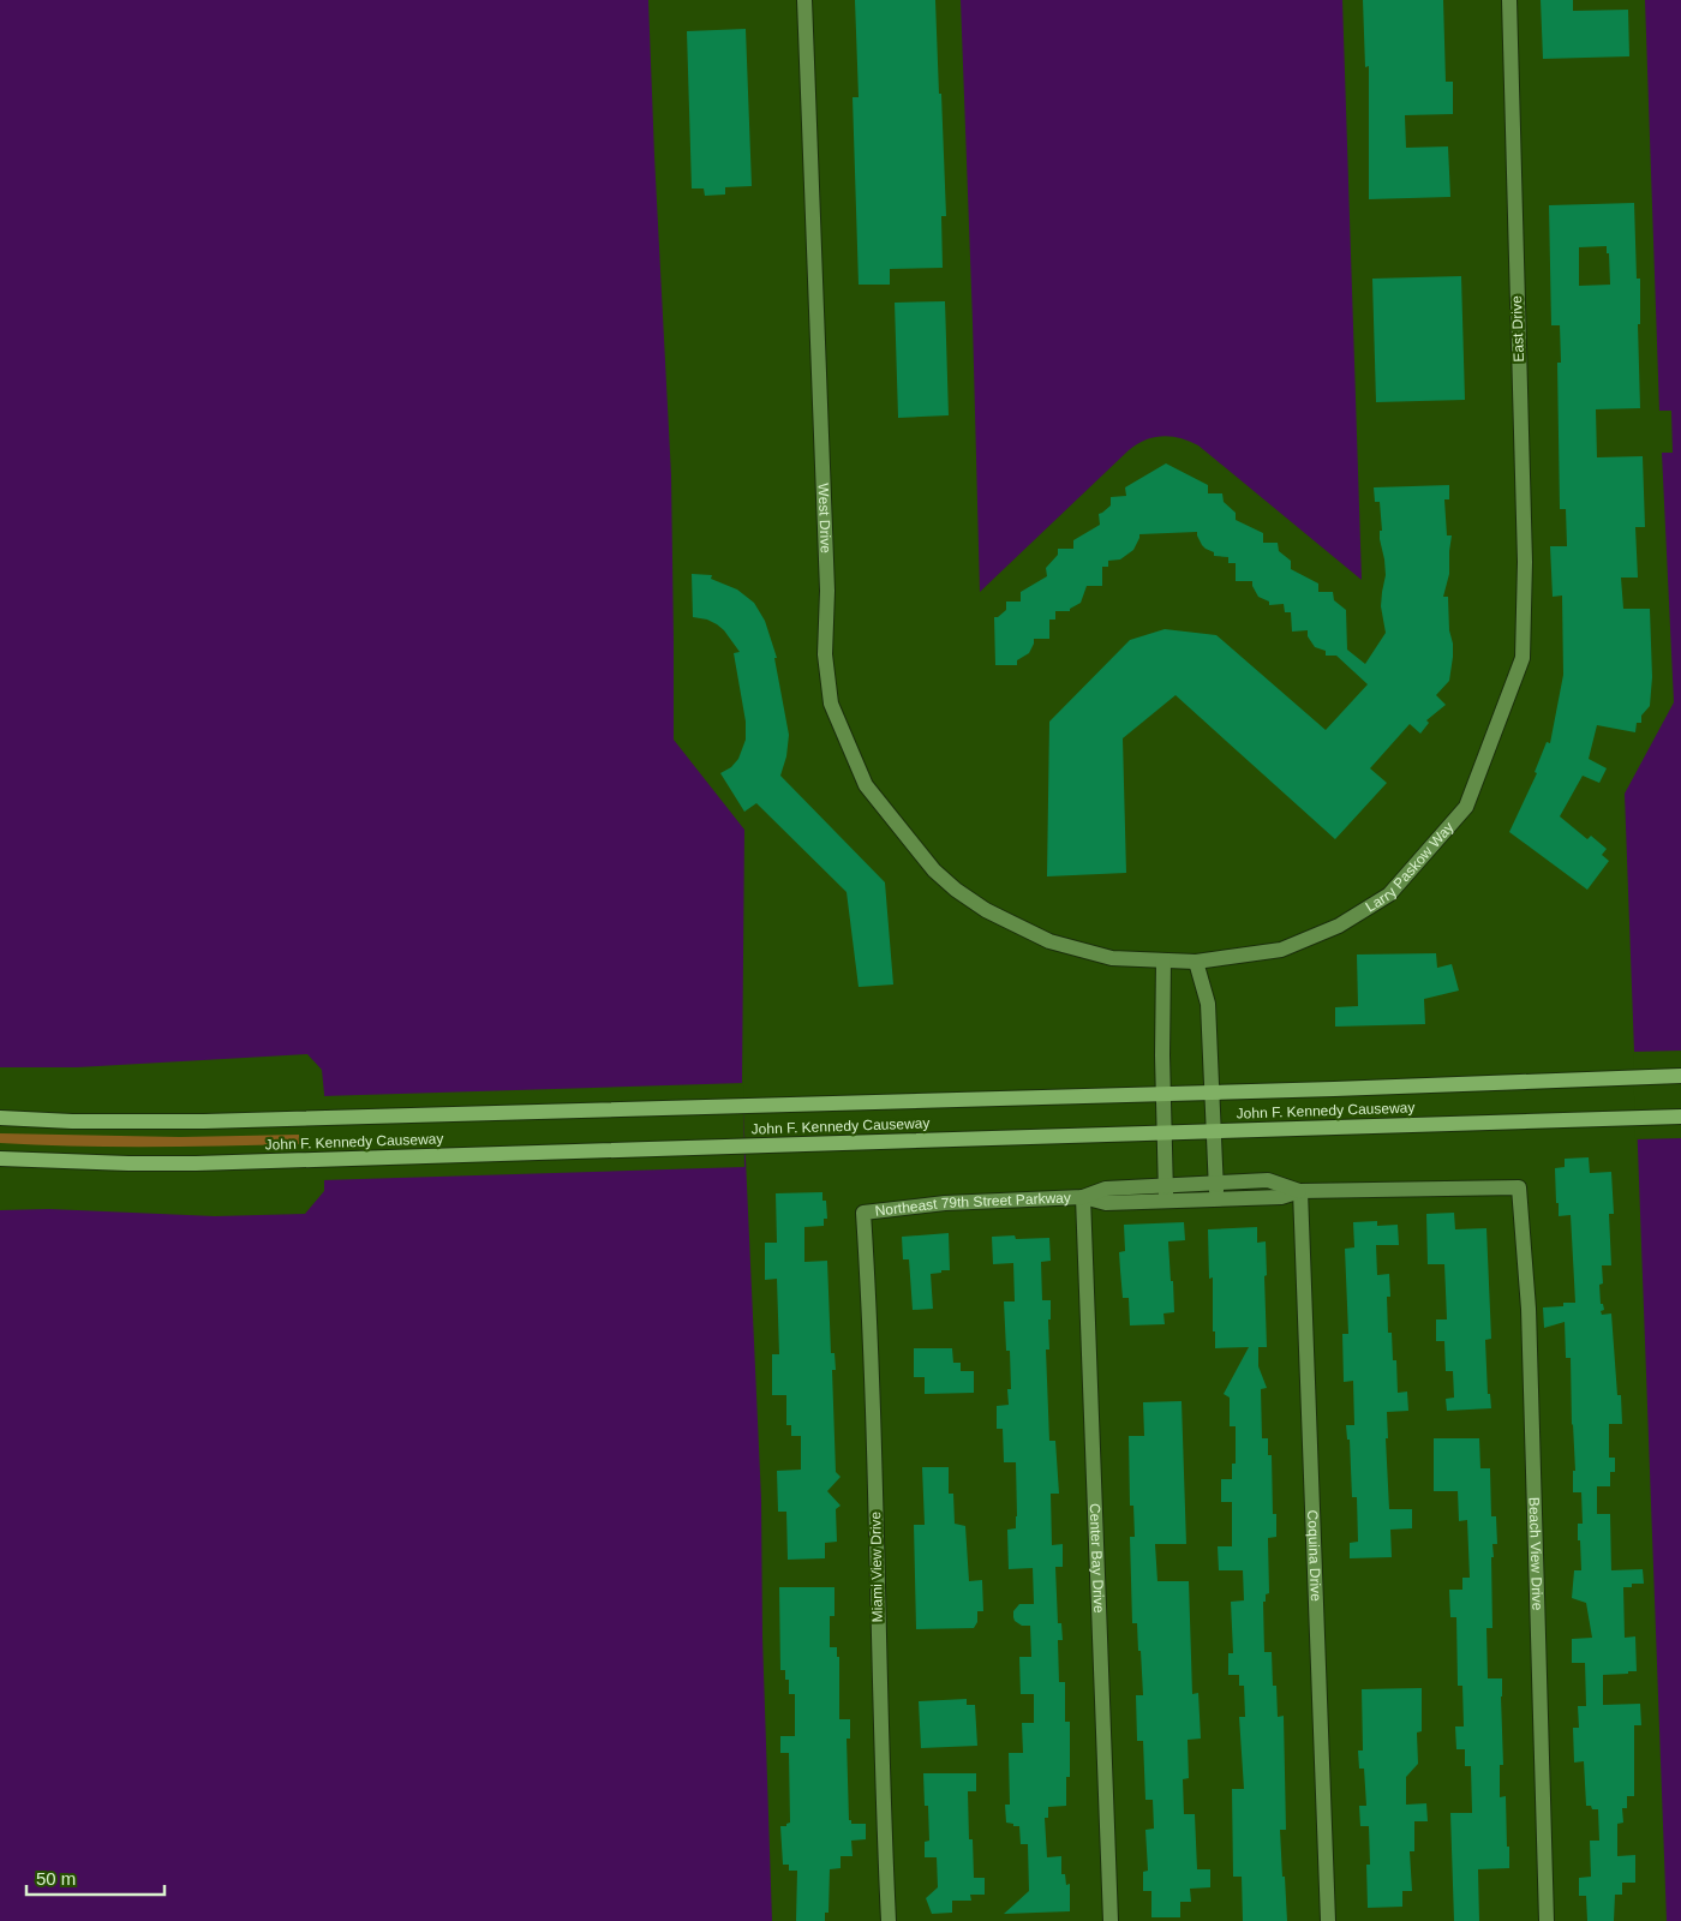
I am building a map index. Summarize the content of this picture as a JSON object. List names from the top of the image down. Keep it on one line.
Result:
{"streets":{"main road":["John F. Kennedy Causeway"],"street":["East Drive","West Drive","Larry Paskow Way","Northeast 79th Street Parkway","Beach View Drive","Coquina Drive","Center Bay Drive","Miami View Drive"]},"crossings":[["East Drive","Larry Paskow Way"],["West Drive","Larry Paskow Way"],["Northeast 79th Street Parkway","Beach View Drive"],["Northeast 79th Street Parkway","Coquina Drive"],["Northeast 79th Street Parkway","Center Bay Drive"],["Northeast 79th Street Parkway","Miami View Drive"]],"scale_bar":"50 m"}
